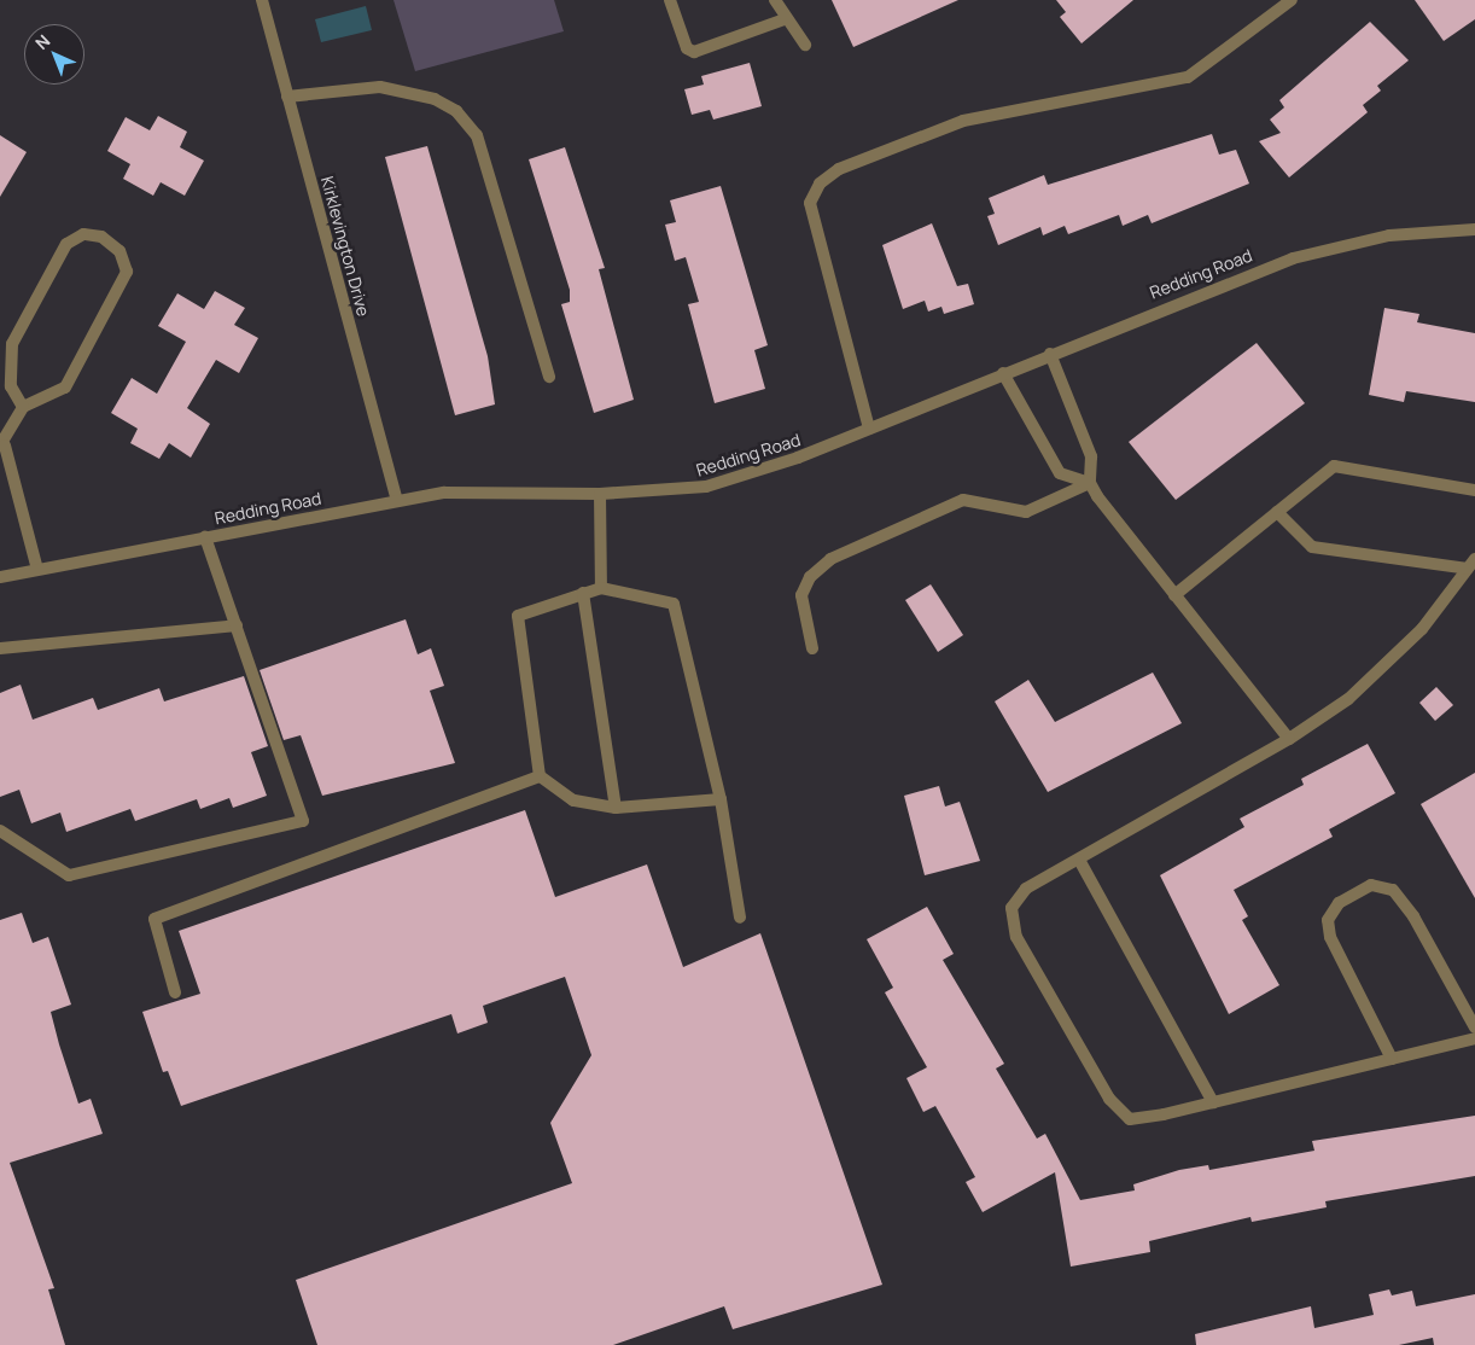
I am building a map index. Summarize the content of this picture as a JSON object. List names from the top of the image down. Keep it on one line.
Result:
{"streets":{"street":["Kirklevington Drive","Redding Road"]},"crossings":[["Kirklevington Drive","Redding Road"]],"north":"top left"}
